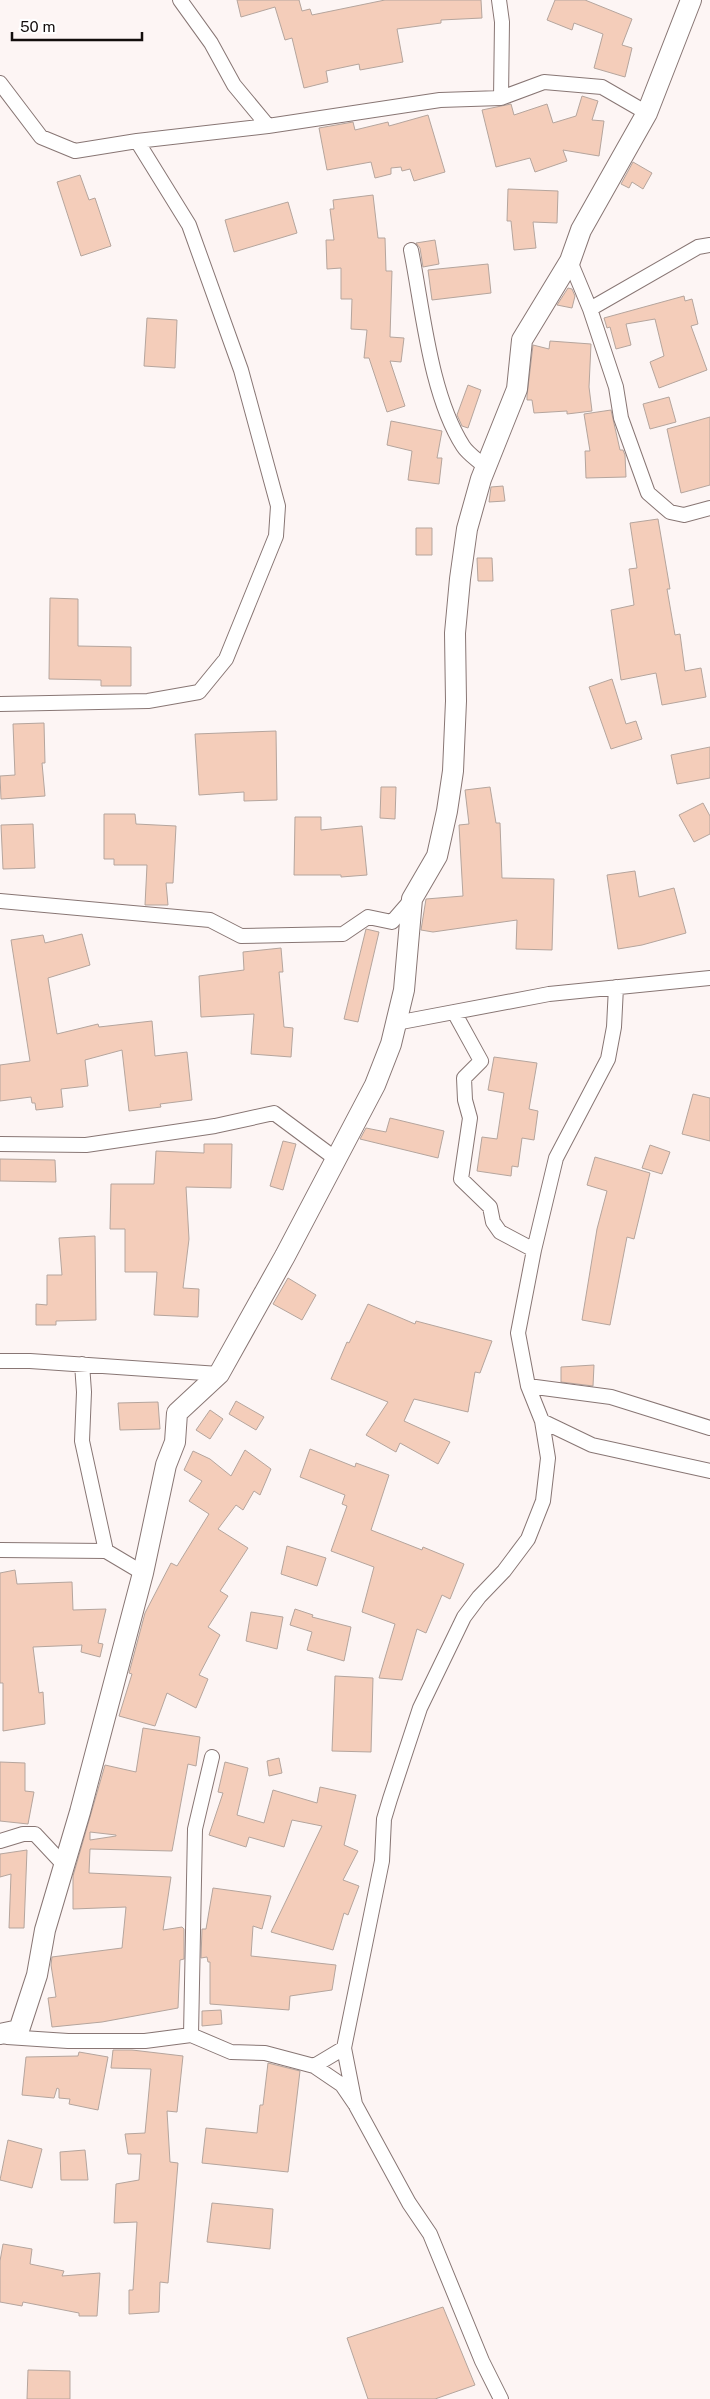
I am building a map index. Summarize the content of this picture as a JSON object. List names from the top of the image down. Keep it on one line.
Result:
{"scale_bar":"50 m"}
